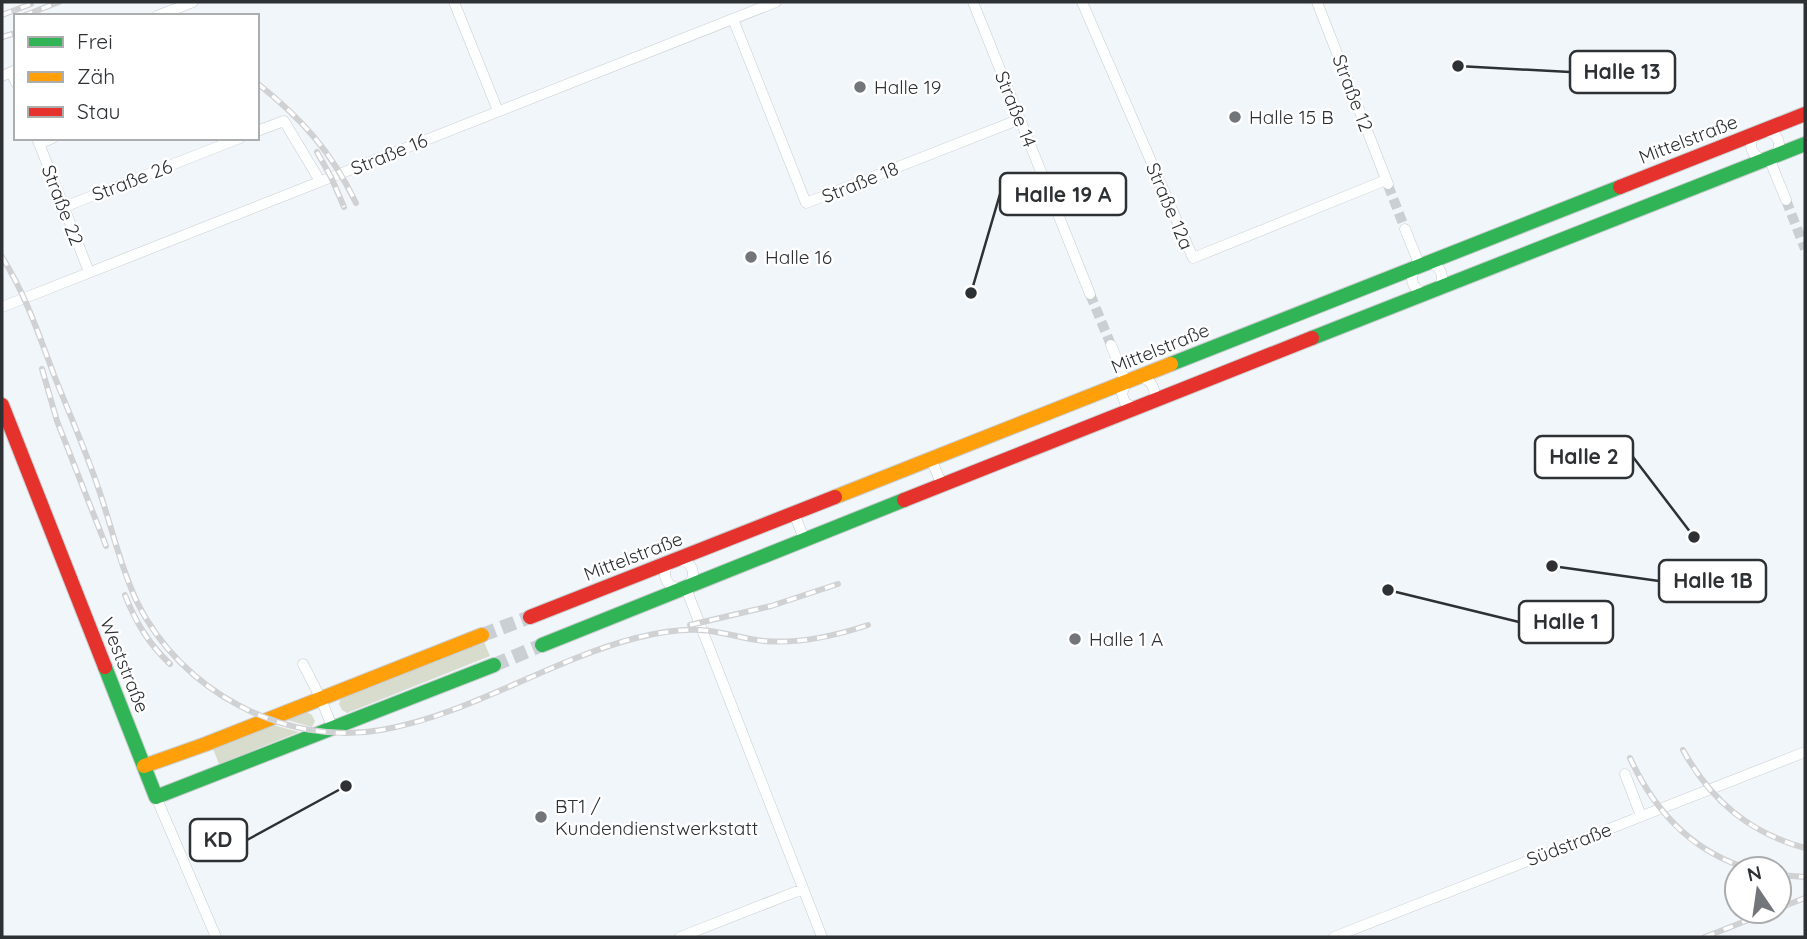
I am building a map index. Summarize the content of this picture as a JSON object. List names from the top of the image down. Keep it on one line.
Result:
{"streets":{"street":["Straße 12","Straße 14","Mittelstraße","Straße 16","Straße 26","Straße 18","Straße 22","Straße 12a","Weststraße","Südstraße"]},"crossings":[["Straße 12","Straße 12a"],["Straße 14","Straße 18"],["Straße 16","Straße 18"],["Straße 16","Straße 22"],["Straße 26","Straße 22"]],"places":["Halle 13","Halle 19","Halle 15 B","Halle 16","Halle 19 A","Halle 2","Halle 1B","Halle 1","Halle 1 A","KD","BT1 / Kundendienstwerkstatt"],"legend":["Frei","Zäh","Stau"],"north":"top"}
